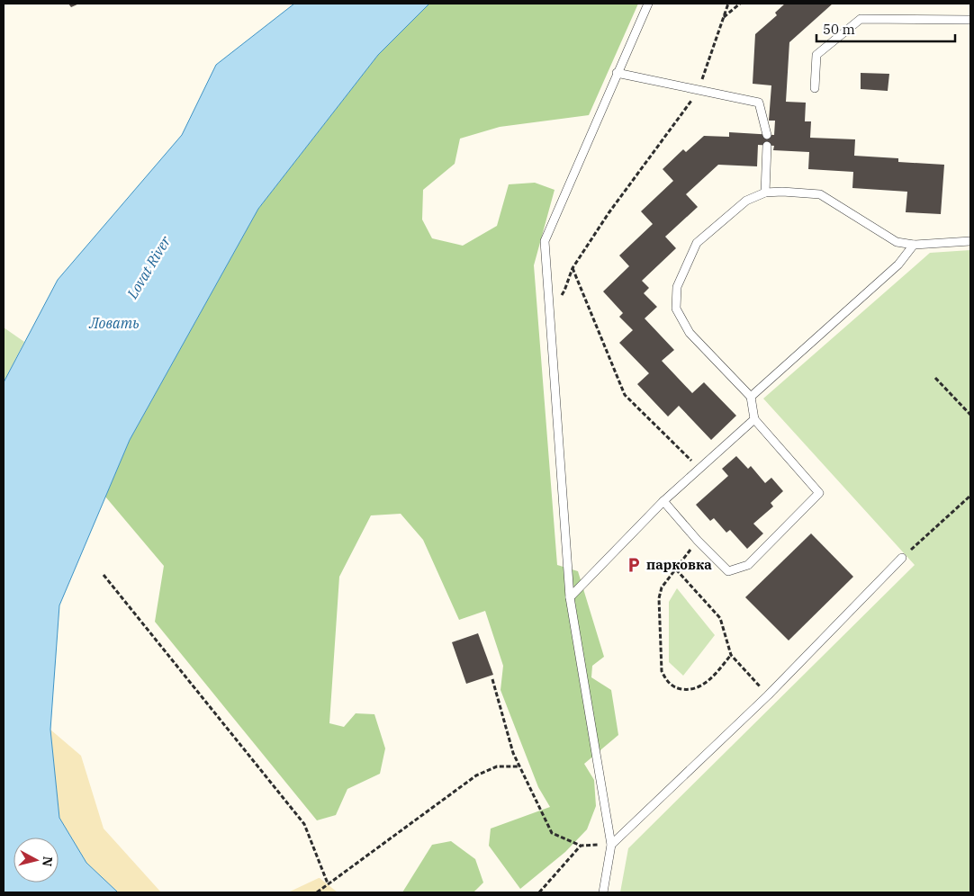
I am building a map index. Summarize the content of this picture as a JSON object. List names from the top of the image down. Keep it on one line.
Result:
{"water":["Lovat River","Ловать"],"places":{"parking":["парковка"]},"scale_bar":"50 m","north":"right"}
